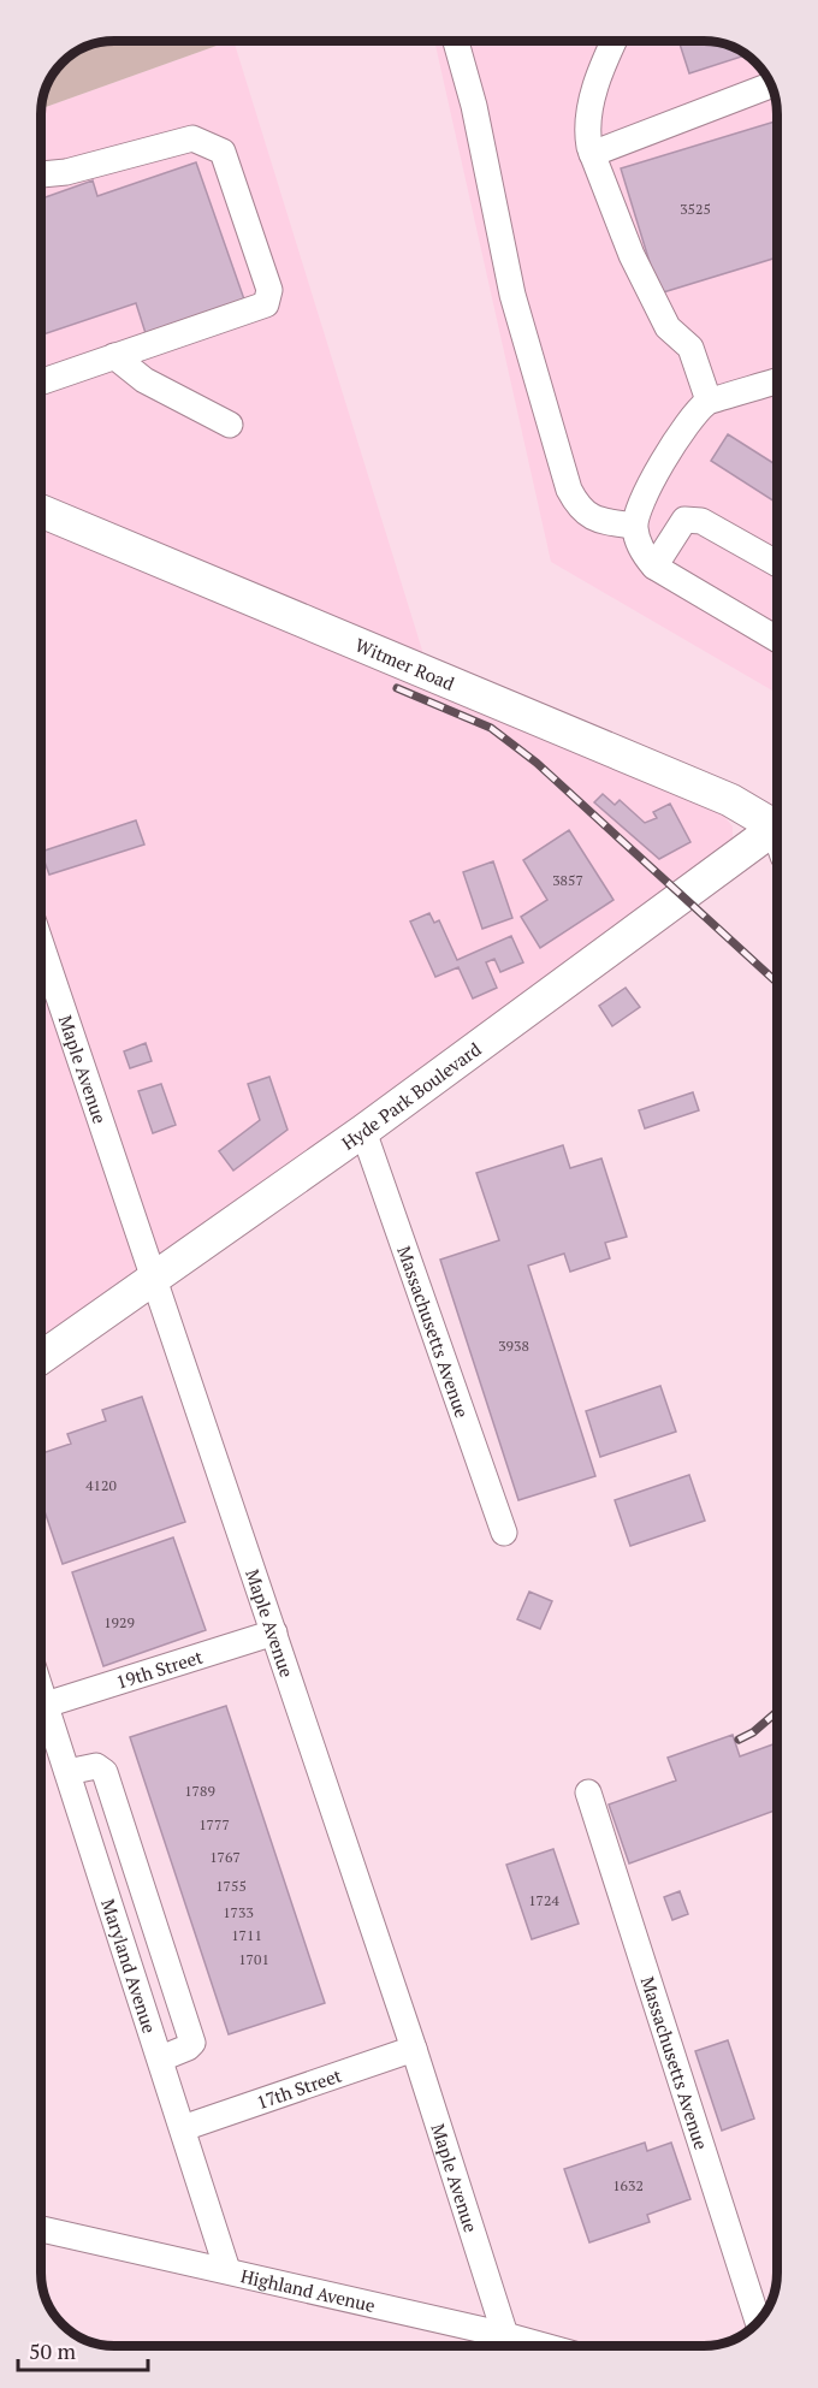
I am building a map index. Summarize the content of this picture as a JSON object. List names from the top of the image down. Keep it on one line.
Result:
{"streets":{"main road":["Witmer Road","Hyde Park Boulevard"],"street":["Maple Avenue","Massachusetts Avenue","19th Street","Maryland Avenue","17th Street","Highland Avenue"]},"crossings":[["Maple Avenue","Hyde Park Boulevard"],["Maple Avenue","19th Street"],["Maple Avenue","17th Street"],["Maple Avenue","Highland Avenue"],["Hyde Park Boulevard","Massachusetts Avenue"],["19th Street","Maryland Avenue"],["Maryland Avenue","17th Street"],["Maryland Avenue","Highland Avenue"]],"house_numbers":["3525","3857","3938","4120","1929","1789","1777","1767","1755","1724","1733","1711","1701","1632"],"scale_bar":"50 m"}
